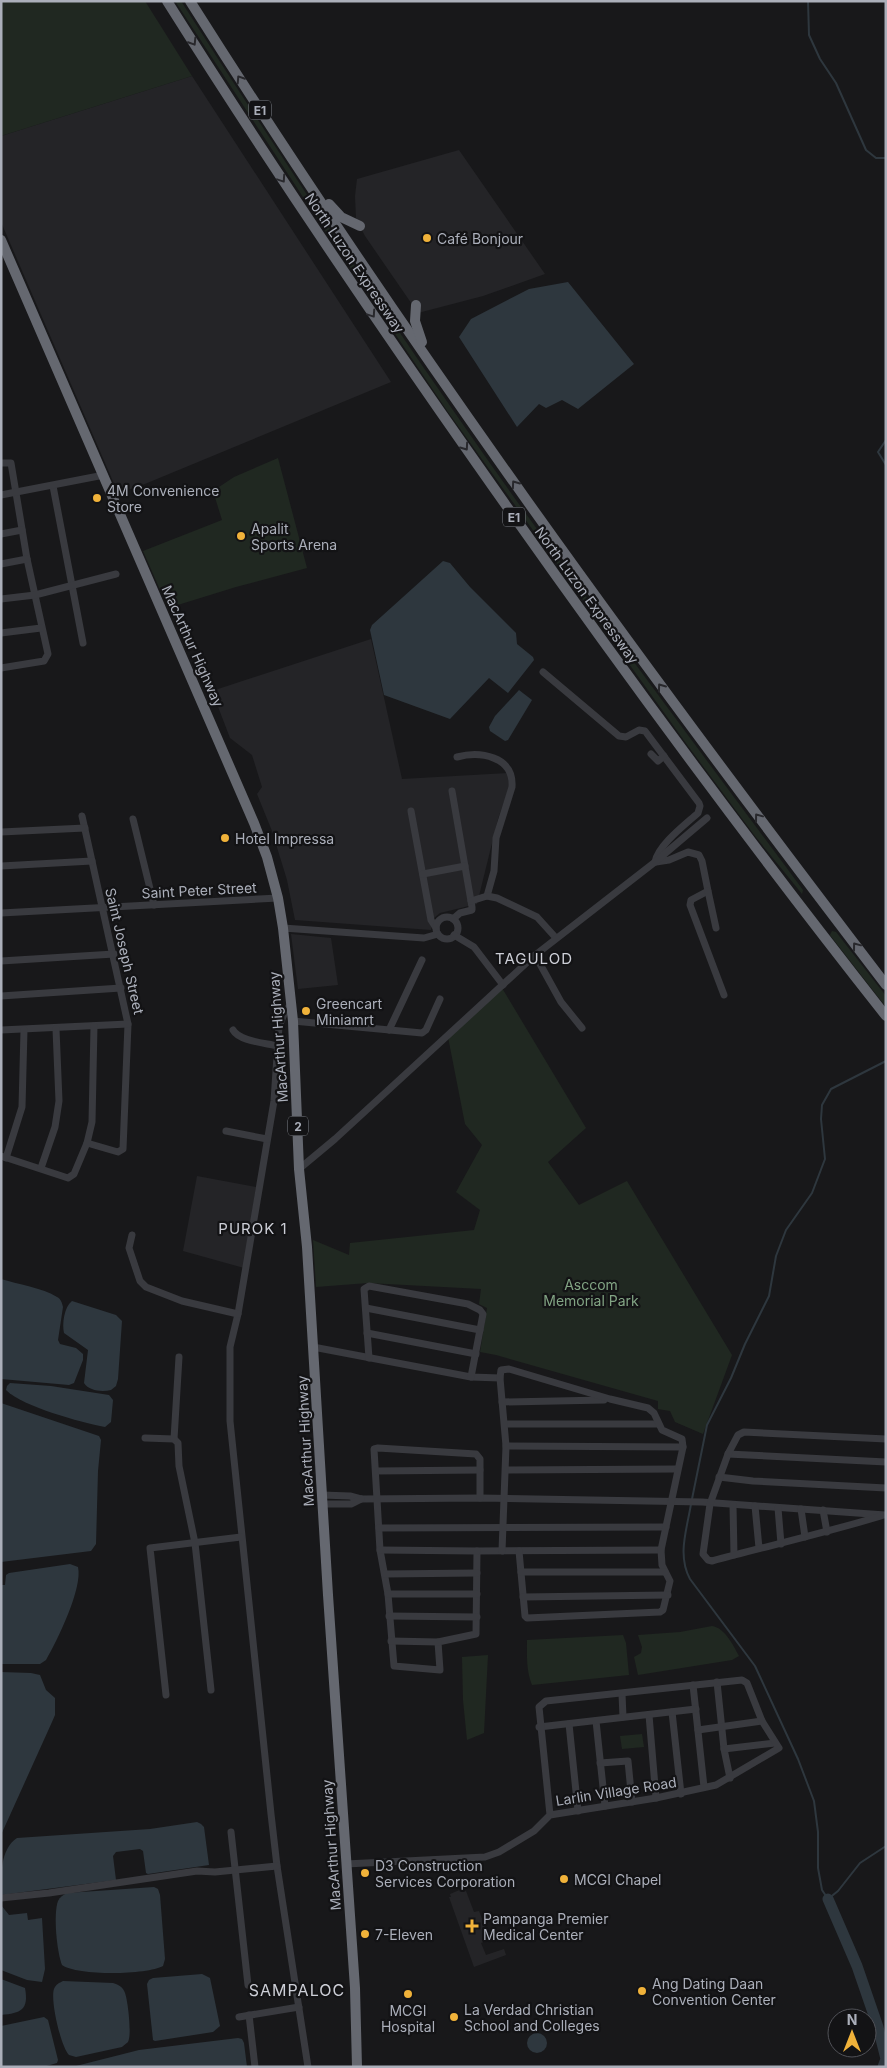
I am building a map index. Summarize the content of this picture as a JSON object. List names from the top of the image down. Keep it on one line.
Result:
{"streets":{"highway":["E1","North Luzon Expressway","MacArthur Highway","2"],"street":["Saint Peter Street","Saint Joseph Street","Larlin Village Road"]},"crossings":[["MacArthur Highway","Saint Peter Street"],["MacArthur Highway","Larlin Village Road"],["Saint Peter Street","Saint Joseph Street"]],"districts":["TAGULOD","PUROK 1","SAMPALOC"],"parks":["Asccom Memorial Park"],"places":{"other":["Café Bonjour","4M Convenience Store","Apalit Sports Arena","Hotel Impressa","Greencart Miniamrt","D3 Construction Services Corporation","MCGI Chapel","7-Eleven","Ang Dating Daan Convention Center","MCGI Hospital","La Verdad Christian School and Colleges"],"health":["Pampanga Premier Medical Center"]},"north":"top"}
